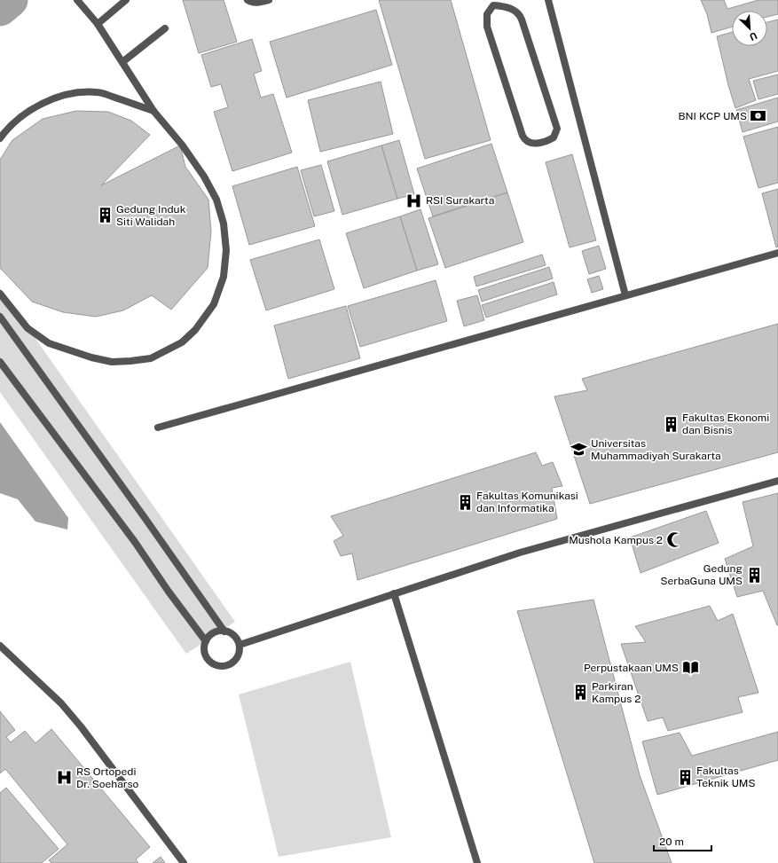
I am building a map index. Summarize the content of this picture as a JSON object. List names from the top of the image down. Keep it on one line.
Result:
{"places":{"bank":["BNI KCP UMS"],"hospital":["RSI Surakarta","RS Ortopedi Dr. Soeharso"],"building":["Gedung Induk Siti Walidah","Fakultas Ekonomi dan Bisnis","Fakultas Komunikasi dan Informatika","Gedung SerbaGuna UMS","Parkiran Kampus 2","Fakultas Teknik UMS"],"school or university":["Universitas Muhammadiyah Surakarta"],"mosque":["Mushola Kampus 2"],"library":["Perpustakaan UMS"]},"scale_bar":"20 m","north":"bottom right"}
